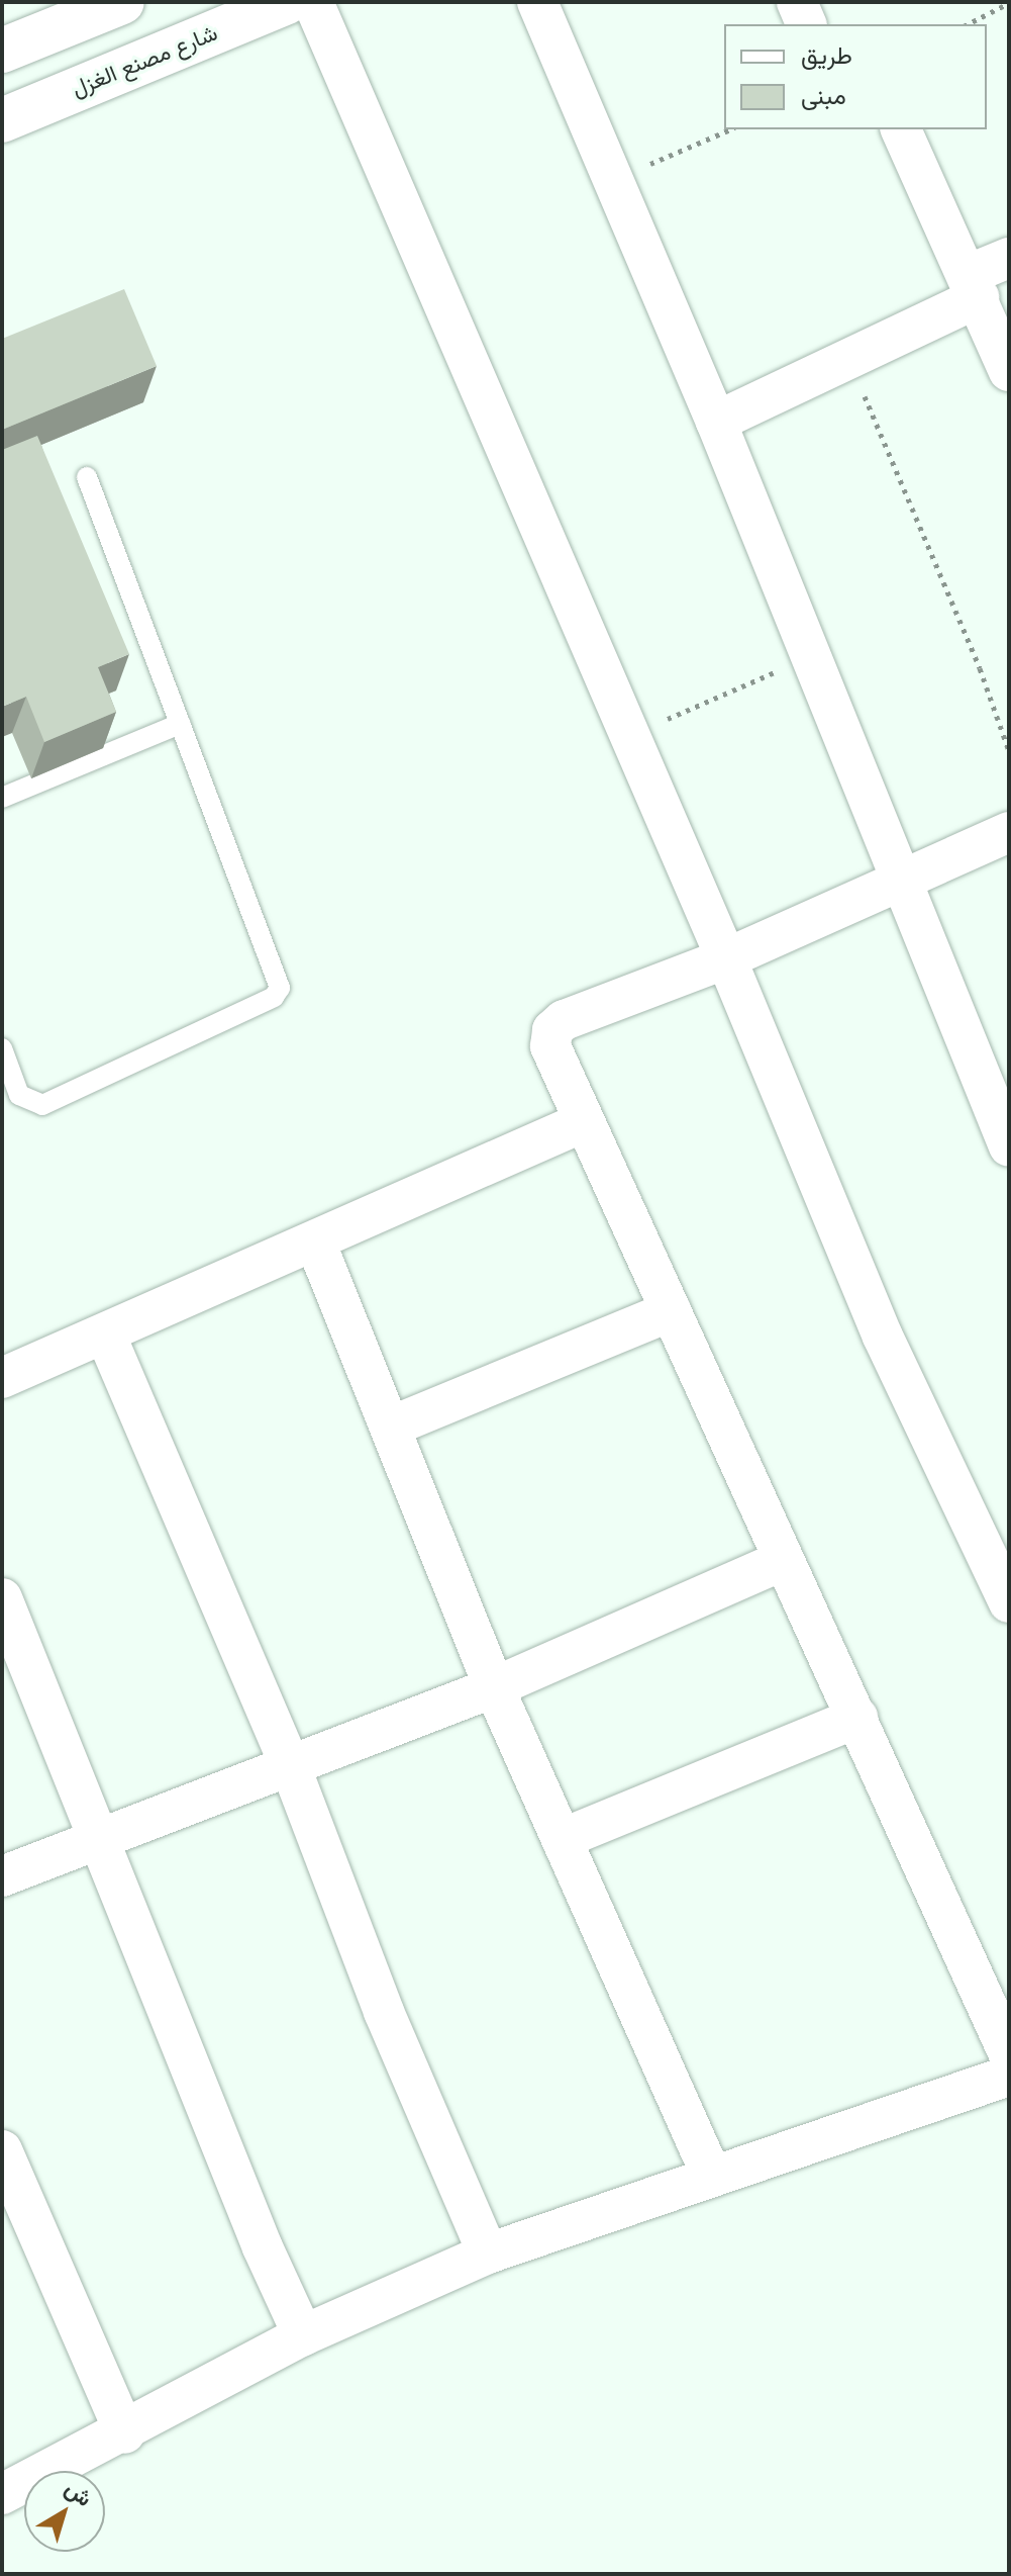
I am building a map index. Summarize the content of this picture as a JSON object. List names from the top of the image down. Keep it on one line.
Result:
{"streets":{"street":["شارع مصنع الغزل"]},"legend":["طريق","مبنى"],"north":"top right"}
